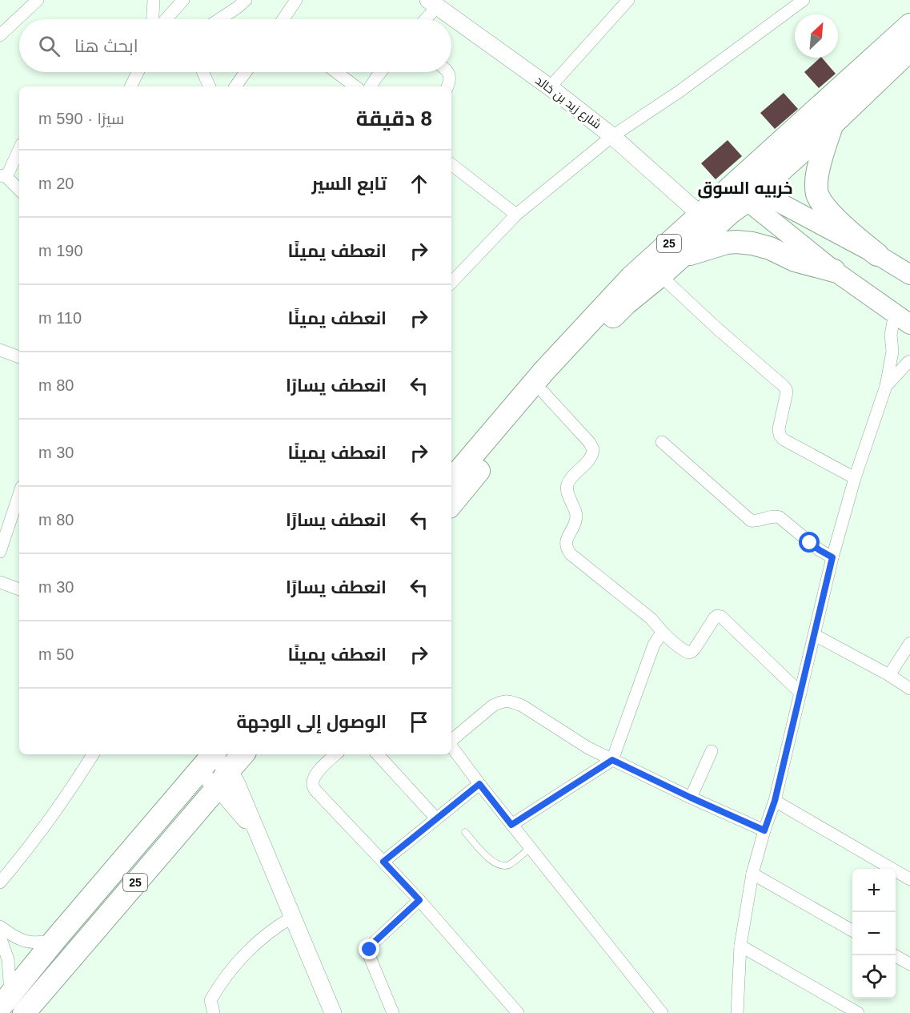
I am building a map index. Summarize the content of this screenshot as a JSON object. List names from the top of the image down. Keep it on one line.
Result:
{"streets":{"highway":["25"],"main road":["شارع زيد بن خالد"]},"crossings":[["شارع زيد بن خالد","25"]],"districts":["خربیه السوق"],"north":"top right","page":{"search":"ابحث هنا","heading":["8 دقيقة","سيرًا · 590 m"],"list":[["تابع السير","20 m"],["انعطف يمينًا","190 m"],["انعطف يمينًا","110 m"],["انعطف يسارًا","80 m"],["انعطف يمينًا","30 m"],["انعطف يسارًا","80 m"],["انعطف يسارًا","30 m"],["انعطف يمينًا","50 m"],"الوصول إلى الوجهة"],"map_buttons":["+","−"]}}
